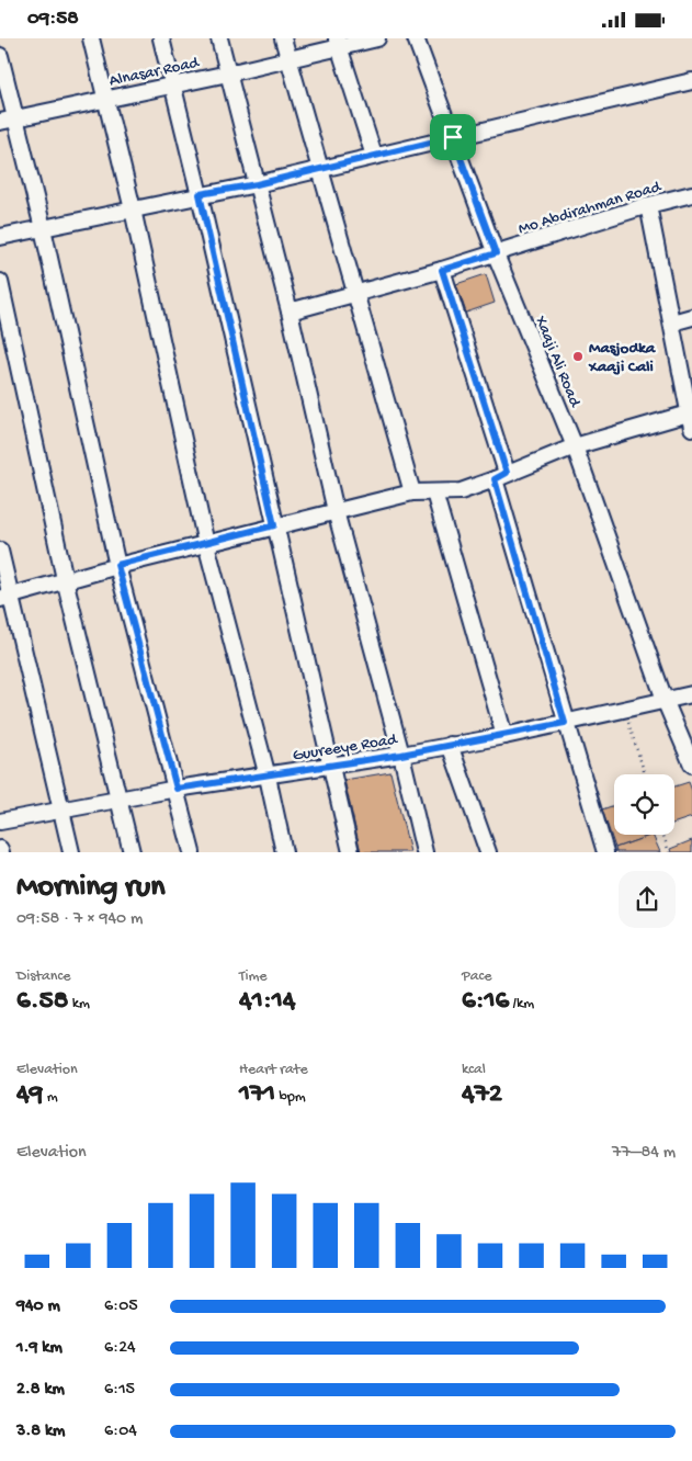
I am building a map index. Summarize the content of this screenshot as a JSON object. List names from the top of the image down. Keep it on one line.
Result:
{"streets":{"street":["Alnasar Road","Mo Abdirahman Road","Xaaji Ali Road","Guureeye Road"]},"crossings":[["Mo Abdirahman Road","Xaaji Ali Road"],["Xaaji Ali Road","Guureeye Road"]],"places":["Masjodka Xaaji Cali"],"page":{"status":"09:58","heading":["Morning run","09:58 · 7 × 940 m"],"stats":[["Distance","6.58 km"],["Time","41:14"],["Pace","6:16 /km"],["Elevation","49 m"],["Heart rate","171 bpm"],["kcal","472"]],"chart":["Elevation","77–84 m"],"list":[{"name":"940 m","note":"6:05"},{"name":"1.9 km","note":"6:24"},{"name":"2.8 km","note":"6:15"},{"name":"3.8 km","note":"6:04"}]}}
